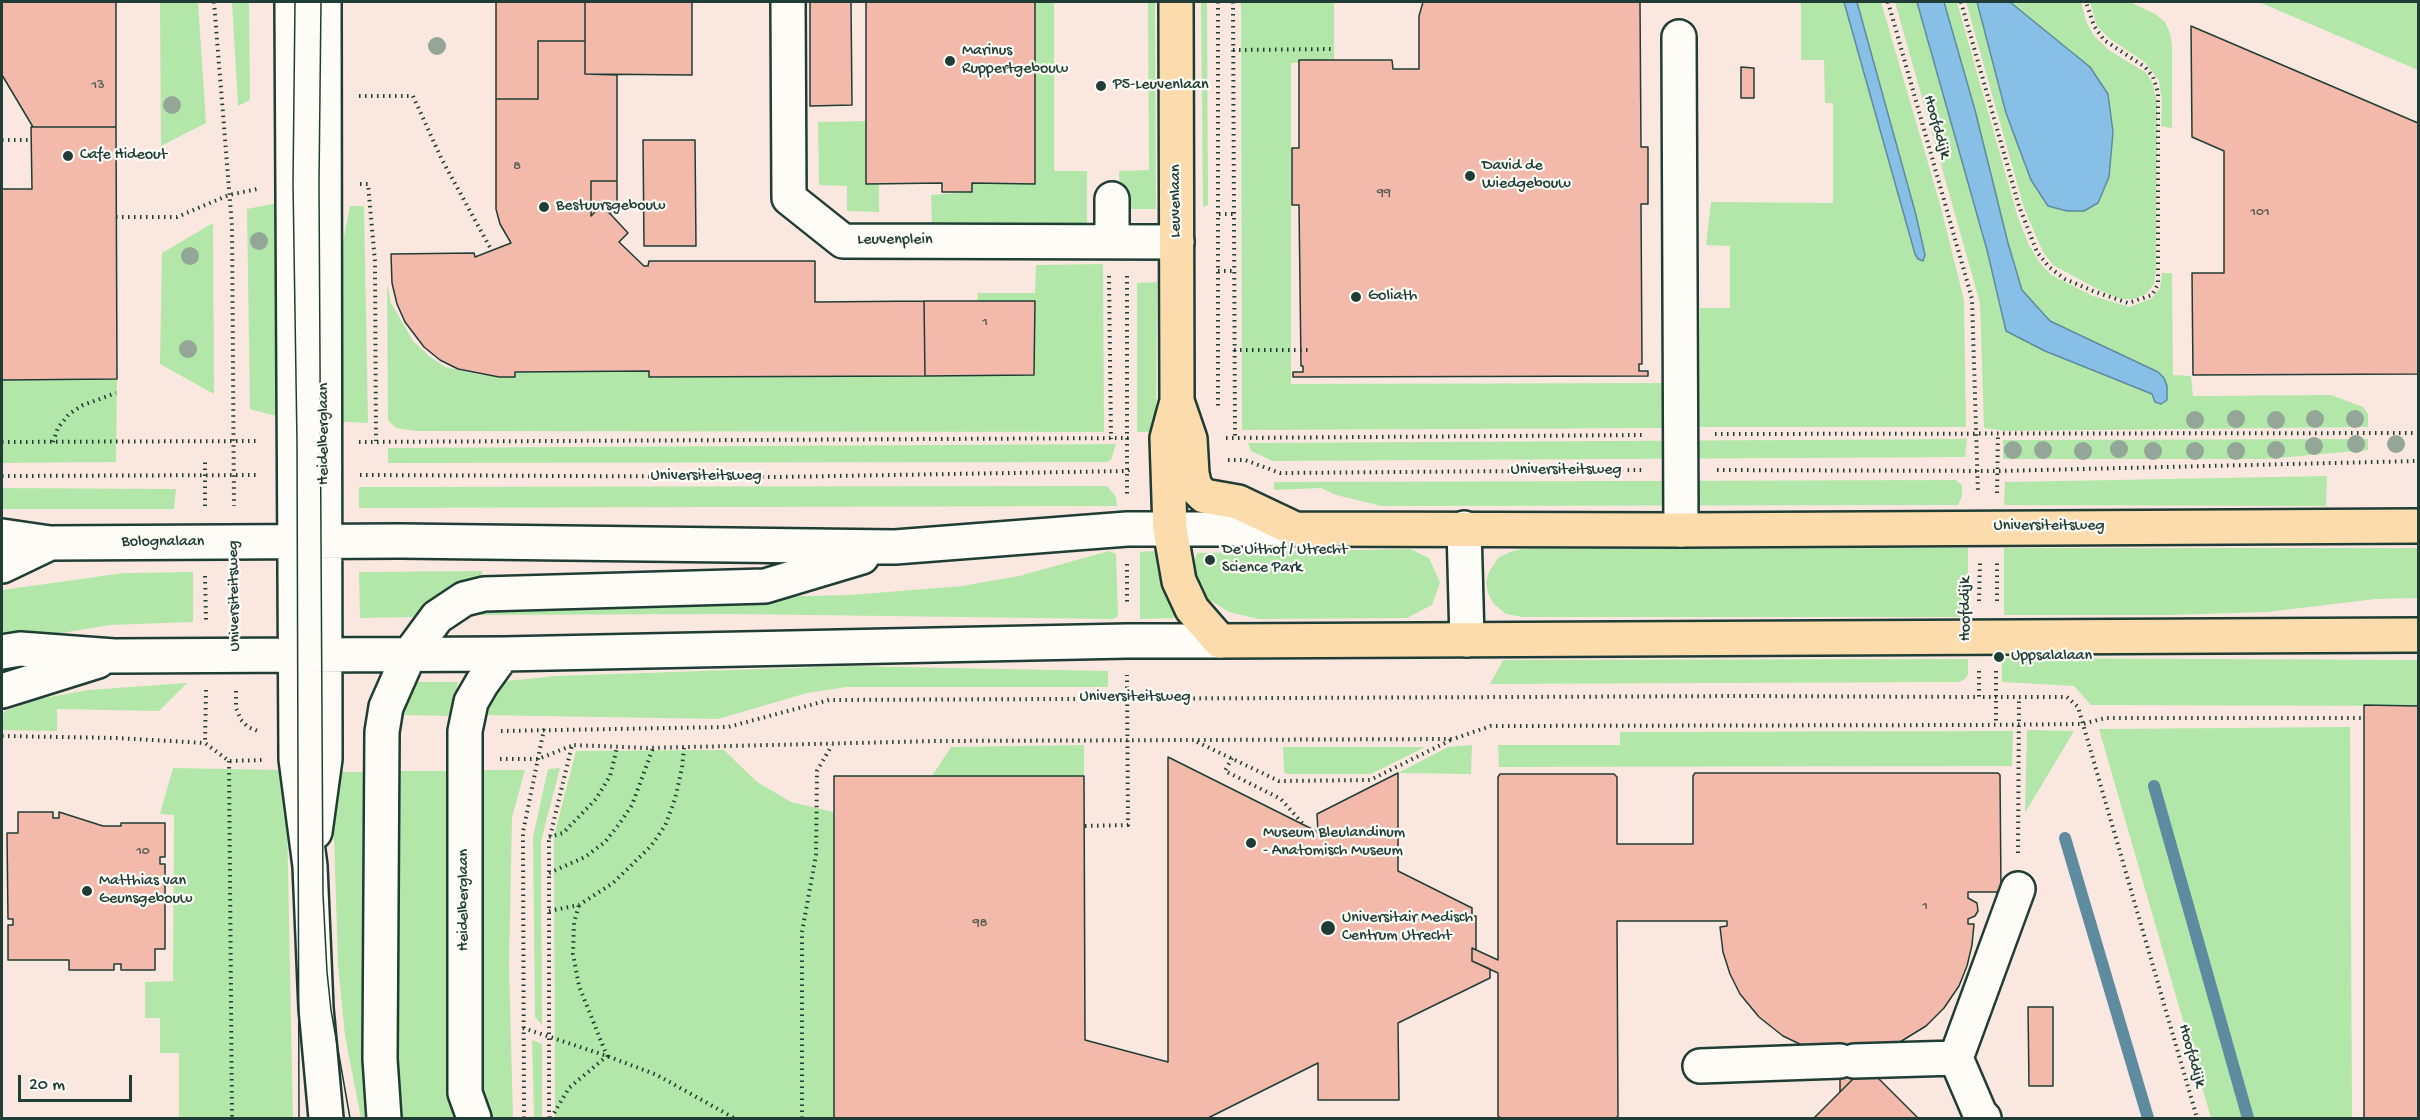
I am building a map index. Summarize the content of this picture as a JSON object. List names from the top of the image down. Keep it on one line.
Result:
{"streets":{"main road":["Leuvenlaan","Universiteitsweg"],"street":["Leuvenplein","Heidelberglaan","Bolognalaan"],"path":["Hoofddijk"]},"crossings":[["Hoofddijk","Universiteitsweg"],["Leuvenlaan","Leuvenplein"],["Leuvenlaan","Universiteitsweg"],["Heidelberglaan","Universiteitsweg"],["Heidelberglaan","Bolognalaan"],["Universiteitsweg","Bolognalaan"]],"places":["Marinus Ruppertgebouw","P5-Leuvenlaan","Cafe Hideout","David de Wiedgebouw","Bestuursgebouw","Goliath","De Uithof / Utrecht Science Park","Uppsalalaan","Museum Bleulandinum - Anatomisch Museum","Matthias van Geunsgebouw","Universitair Medisch Centrum Utrecht"],"house_numbers":["13","8","99","101","1","10","1","98"],"scale_bar":"20 m"}
